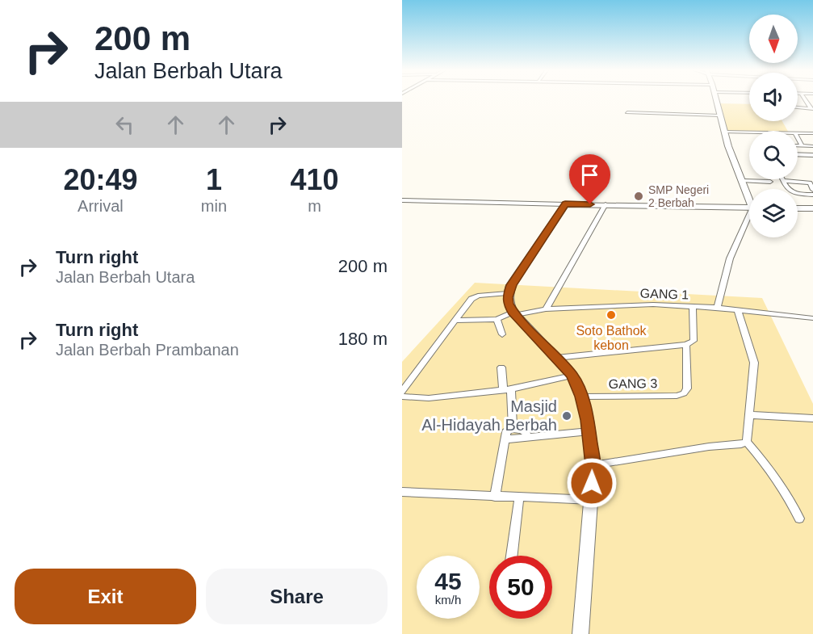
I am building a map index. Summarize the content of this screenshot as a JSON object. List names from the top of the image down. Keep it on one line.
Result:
{"streets":{"street":["GANG 1","GANG 3"]},"places":["SMP Negeri 2 Berbah","Soto Bathok kebon","Masjid Al-Hidayah Berbah"],"north":"bottom","page":{"turn":["200 m","Jalan Berbah Utara"],"eta":["20:49","Arrival","1","min","410","m"],"list":[{"name":"Turn right","note":"Jalan Berbah Utara","value":"200 m"},{"name":"Turn right","note":"Jalan Berbah Prambanan","value":"180 m"}],"speed":"45 km/h","limit":"50","buttons":["Exit","Share"]}}
